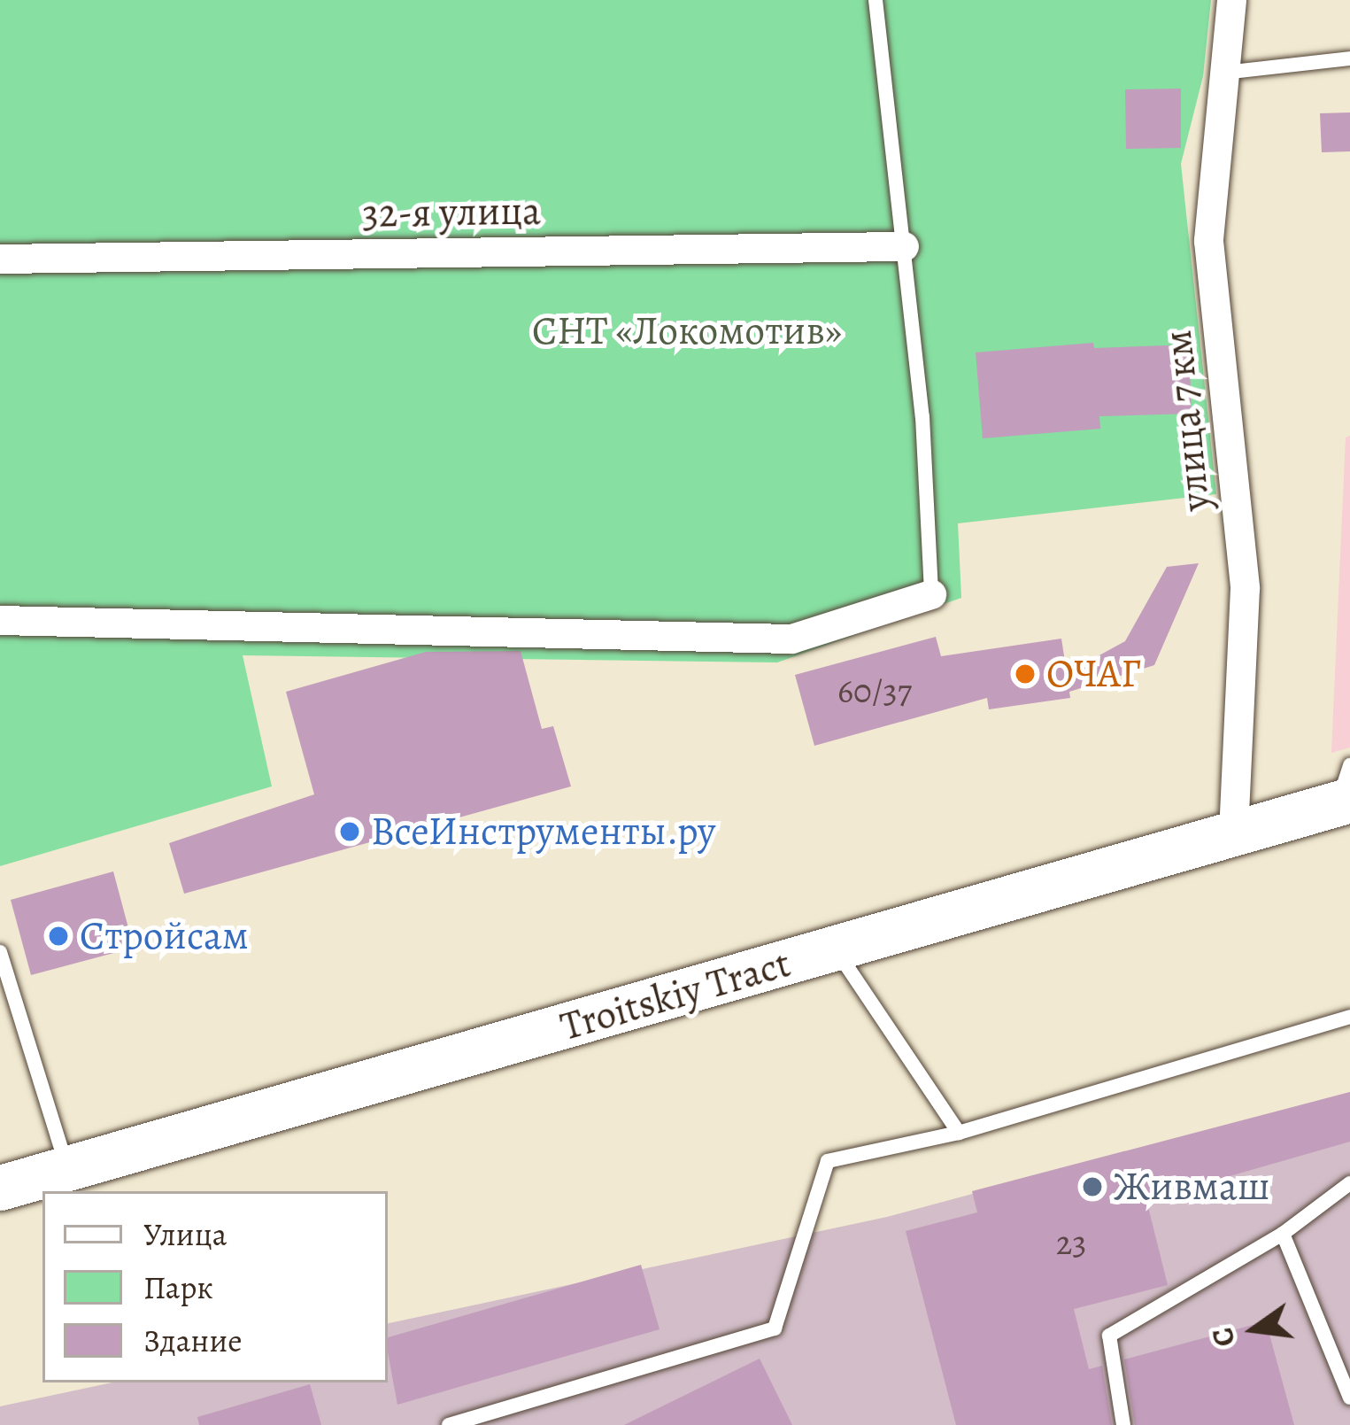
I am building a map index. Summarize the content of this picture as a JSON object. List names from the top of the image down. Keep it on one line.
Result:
{"streets":{"main road":["Troitskiy Tract"],"street":["32-я улица","улица 7 км"]},"crossings":[["улица 7 км","Troitskiy Tract"]],"parks":["СНТ «Локомотив»"],"places":["ОЧАГ","ВсеИнструменты.ру","Стройсам","Живмаш"],"house_numbers":["60/37","23"],"legend":["Улица","Парк","Здание"],"north":"left"}
